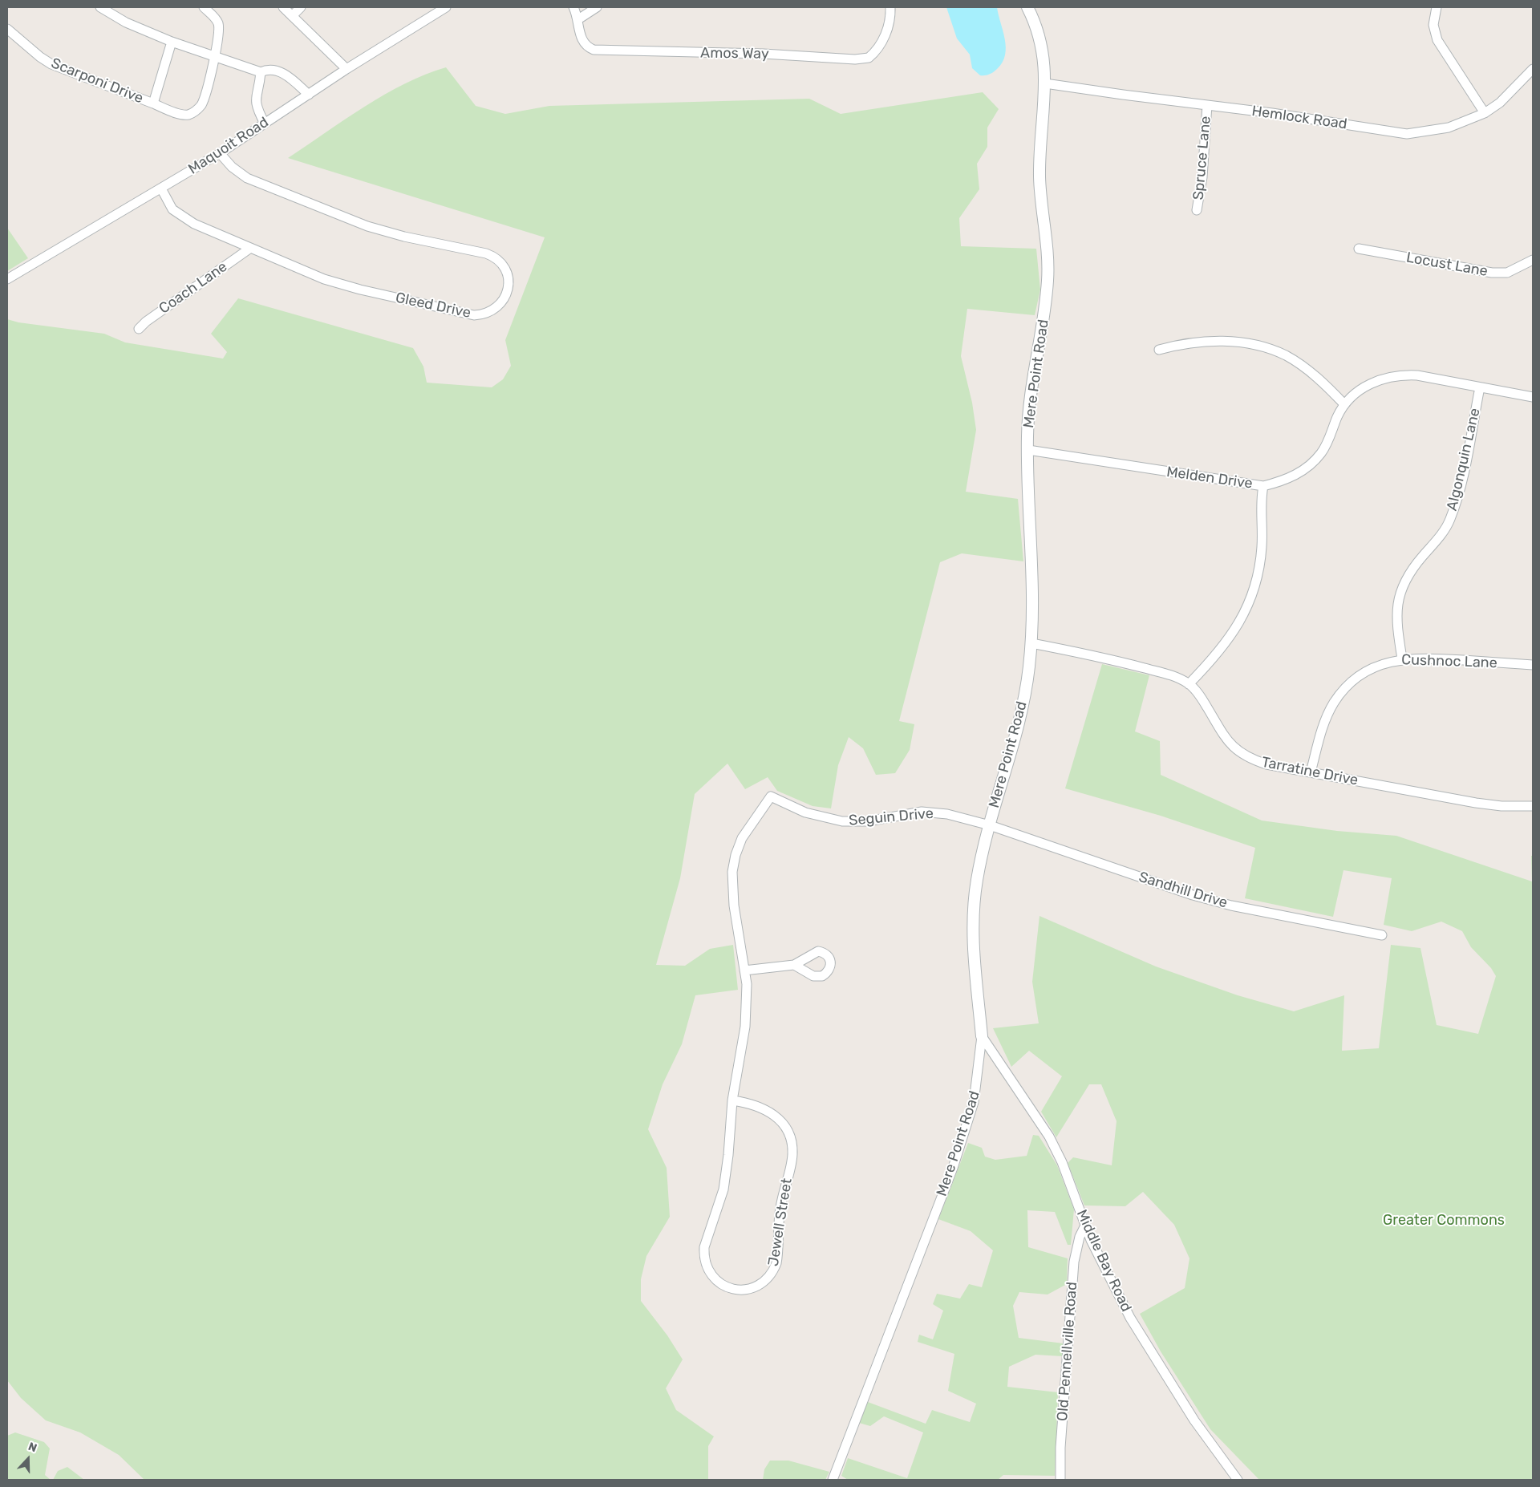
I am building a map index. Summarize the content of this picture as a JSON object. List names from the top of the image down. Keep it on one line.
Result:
{"streets":{"street":["Amos Way","Scarponi Drive","Hemlock Road","Maquoit Road","Spruce Lane","Locust Lane","Coach Lane","Gleed Drive","Mere Point Road","Algonquin Lane","Melden Drive","Cushnoc Lane","Tarratine Drive","Seguin Drive","Sandhill Drive","Jewell Street","Middle Bay Road","Old Pennellville Road"]},"crossings":[["Hemlock Road","Spruce Lane"],["Hemlock Road","Mere Point Road"],["Maquoit Road","Gleed Drive"],["Coach Lane","Gleed Drive"],["Mere Point Road","Melden Drive"],["Mere Point Road","Tarratine Drive"],["Mere Point Road","Seguin Drive"],["Mere Point Road","Sandhill Drive"],["Mere Point Road","Middle Bay Road"],["Algonquin Lane","Melden Drive"],["Algonquin Lane","Cushnoc Lane"],["Cushnoc Lane","Tarratine Drive"],["Seguin Drive","Sandhill Drive"],["Seguin Drive","Jewell Street"],["Middle Bay Road","Old Pennellville Road"]],"parks":["Greater Commons"],"north":"top"}
